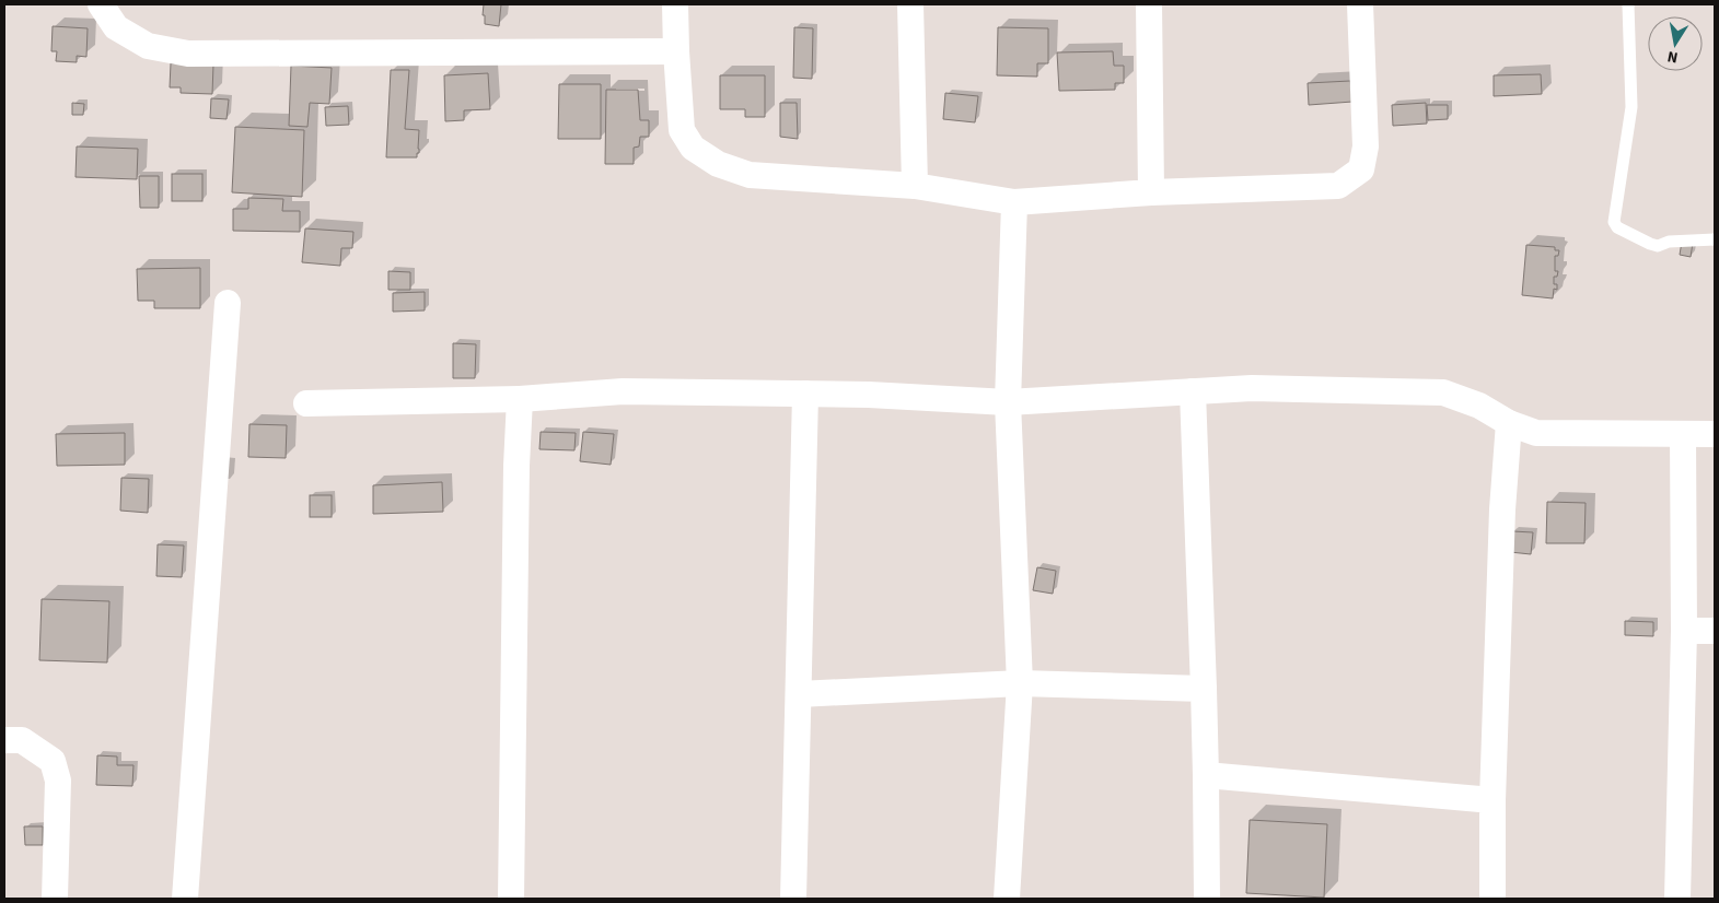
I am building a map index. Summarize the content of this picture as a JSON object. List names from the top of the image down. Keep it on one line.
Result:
{"north":"bottom"}
